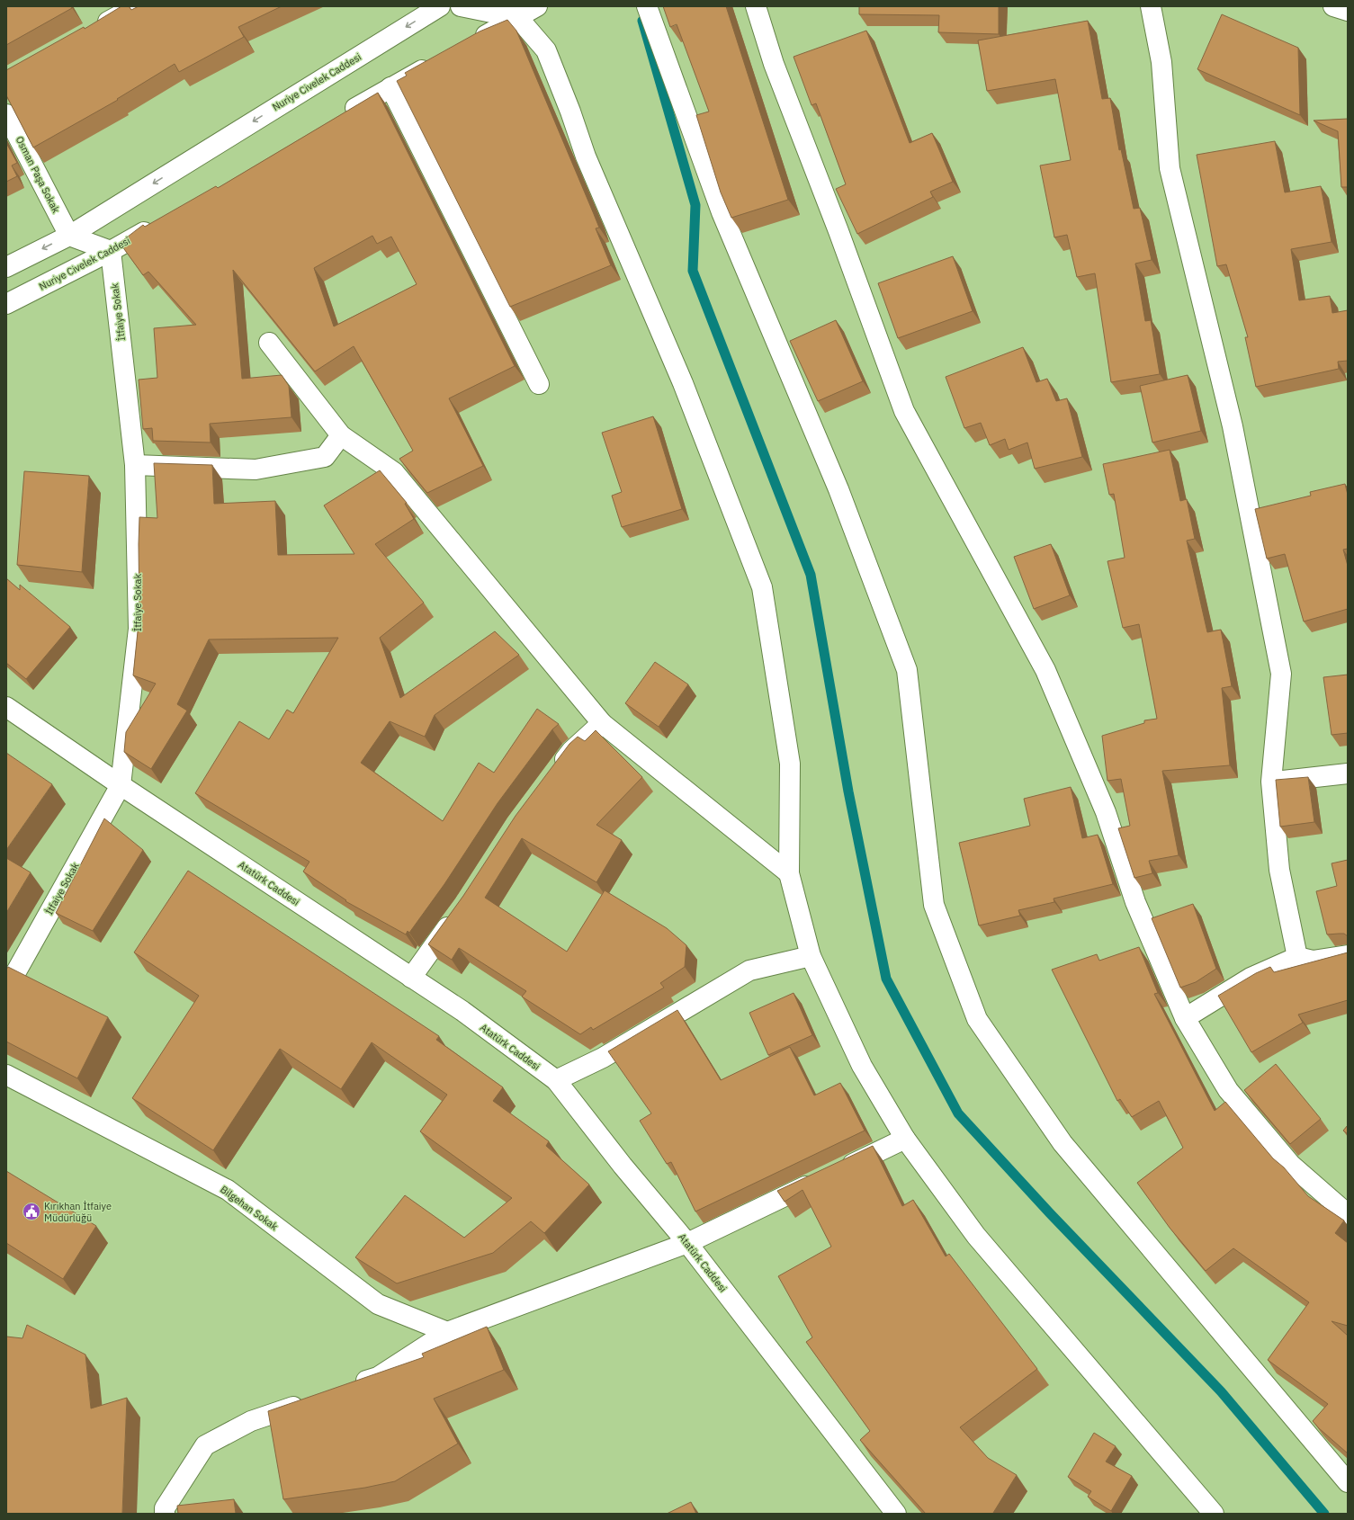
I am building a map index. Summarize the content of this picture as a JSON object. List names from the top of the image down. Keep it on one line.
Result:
{"streets":{"street":["Nuriye Civelek Caddesi","Osman Paşa Sokak","İtfaiye Sokak","Atatürk Caddesi","Bilgehan Sokak"]},"crossings":[["Nuriye Civelek Caddesi","Osman Paşa Sokak"],["Nuriye Civelek Caddesi","İtfaiye Sokak"],["İtfaiye Sokak","Atatürk Caddesi"]],"places":{"public building":["Kırıkhan İtfaiye Müdürlüğü"]}}
